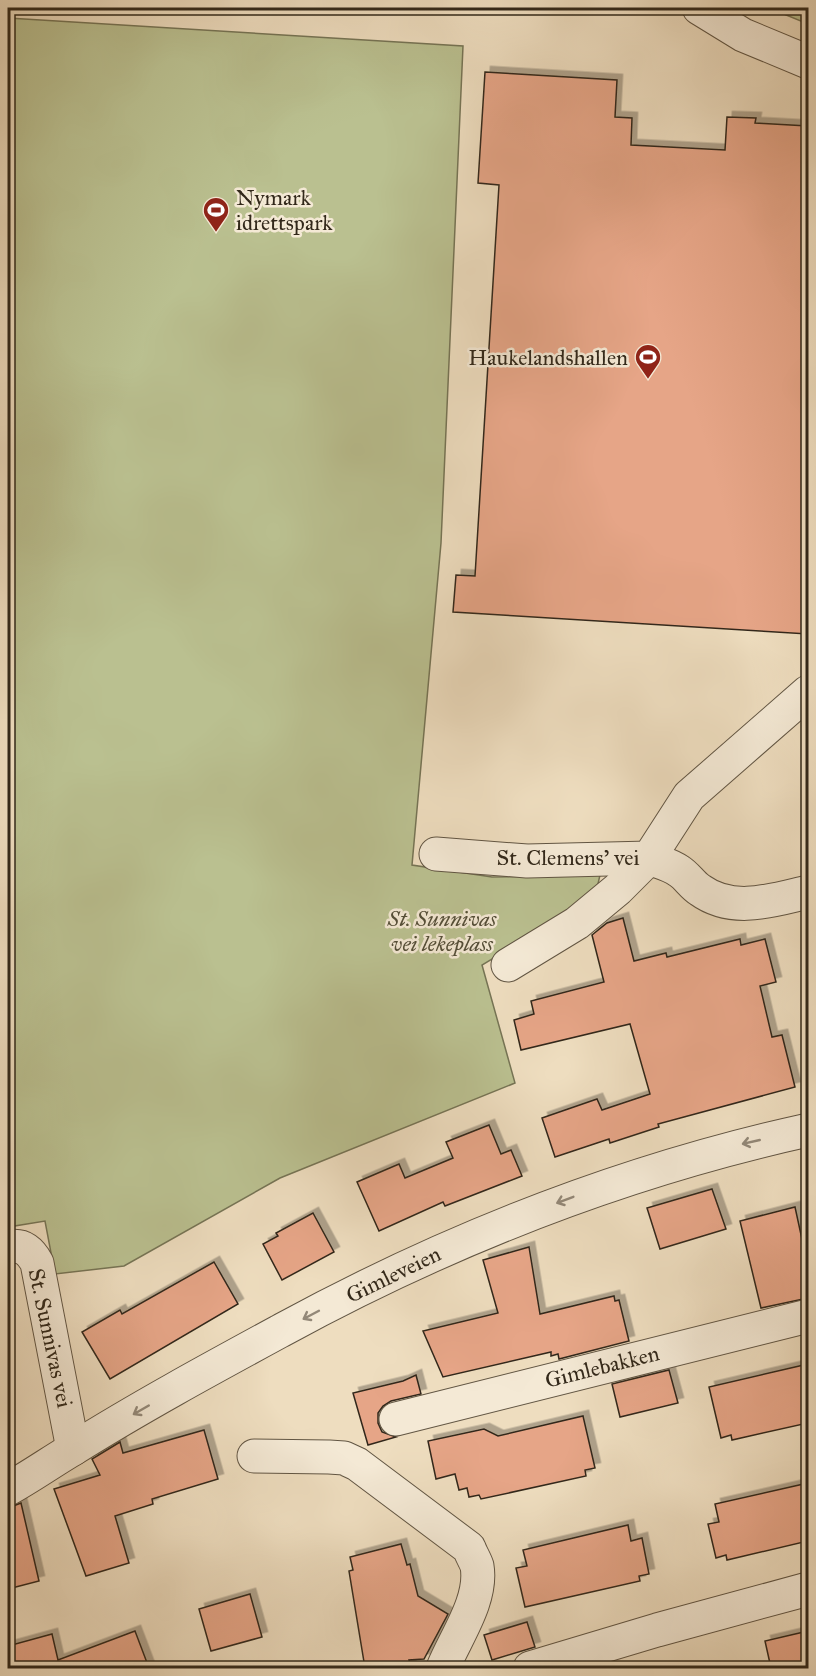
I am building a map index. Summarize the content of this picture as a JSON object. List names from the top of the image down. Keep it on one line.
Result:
{"streets":{"street":["St. Clemens' vei","Gimleveien","St. Sunnivas vei","Gimlebakken"]},"crossings":[["Gimleveien","St. Sunnivas vei"]],"one_way":["Gimleveien"],"parks":["St. Sunnivas vei lekeplass"],"places":{"sports":["Nymark idrettspark","Haukelandshallen"]}}
